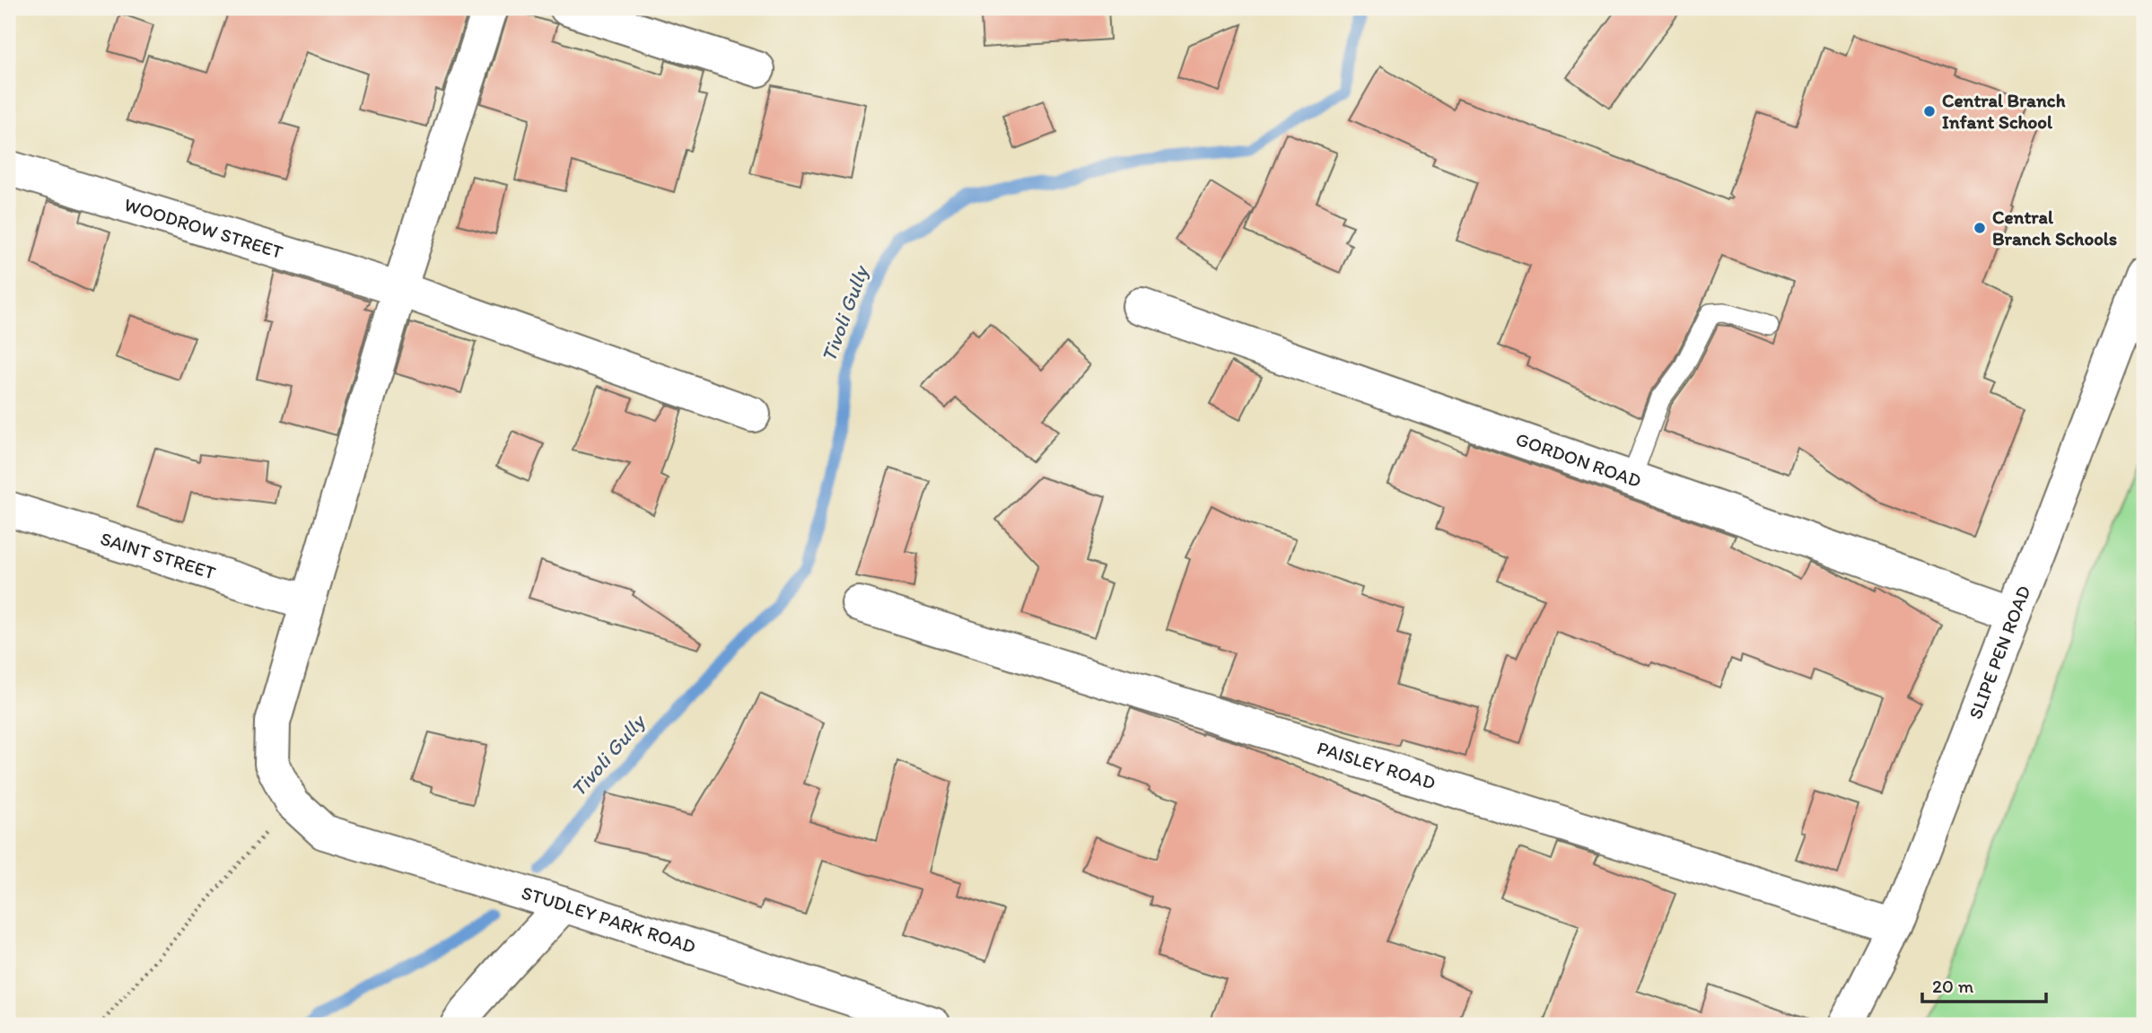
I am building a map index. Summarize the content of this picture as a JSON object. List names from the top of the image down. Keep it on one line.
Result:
{"streets":{"street":["WOODROW STREET","GORDON ROAD","SAINT STREET","SLIPE PEN ROAD","PAISLEY ROAD","STUDLEY PARK ROAD"]},"crossings":[["GORDON ROAD","SLIPE PEN ROAD"],["SLIPE PEN ROAD","PAISLEY ROAD"]],"water":["Tivoli Gully"],"places":["Central Branch Infant School","Central Branch Schools"],"scale_bar":"20 m"}
